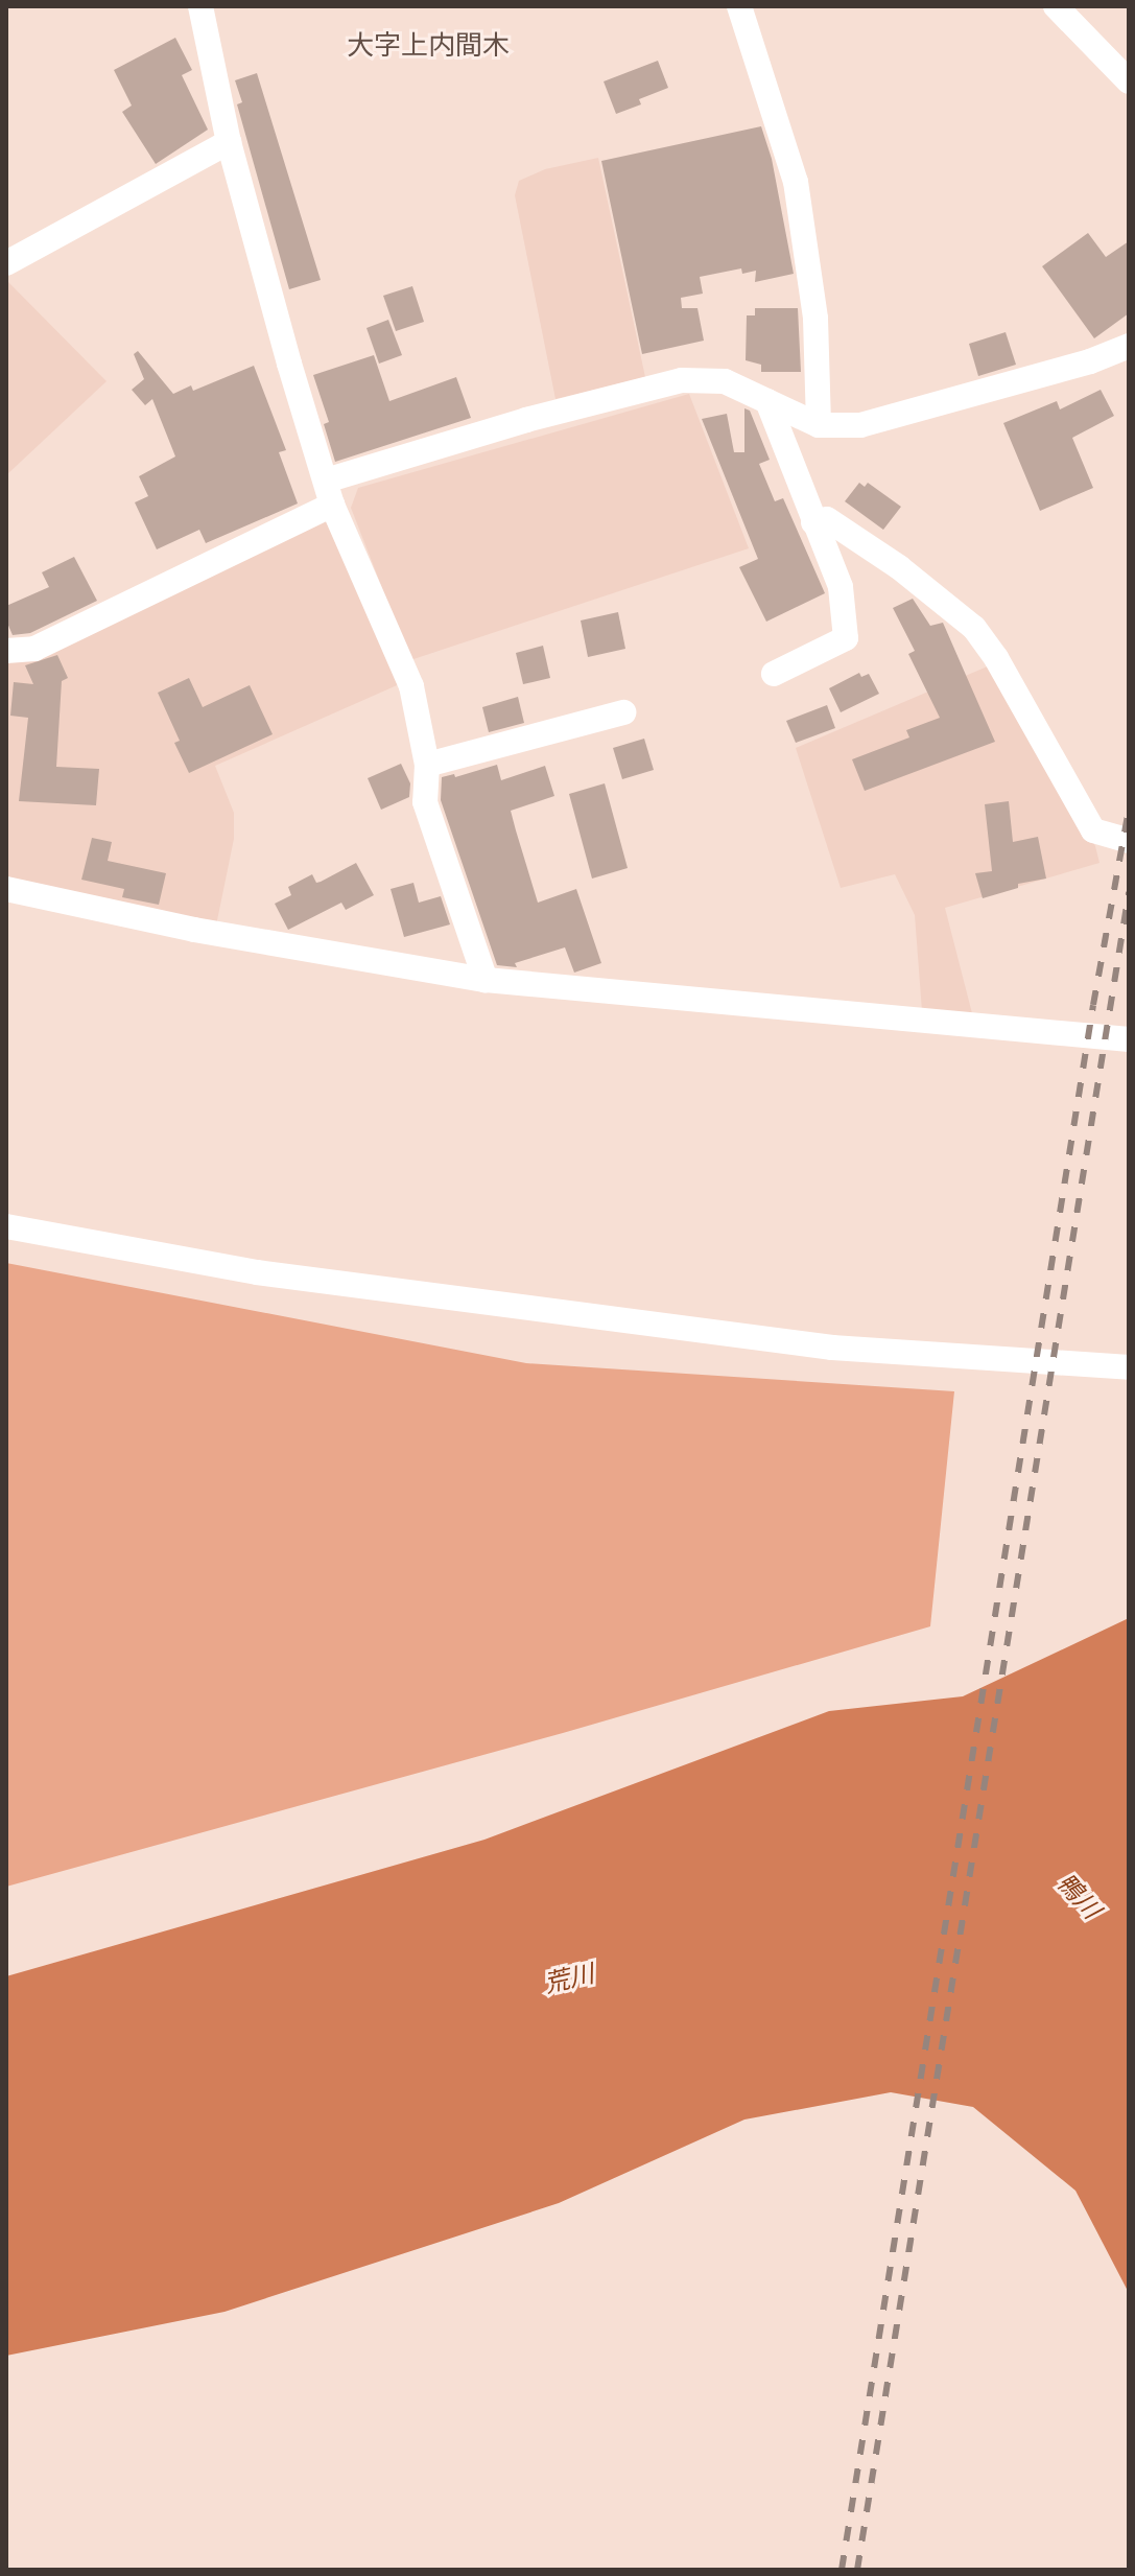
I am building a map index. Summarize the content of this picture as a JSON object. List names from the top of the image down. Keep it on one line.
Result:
{"districts":["大字上内間木"],"water":["鴨川","荒川"]}
